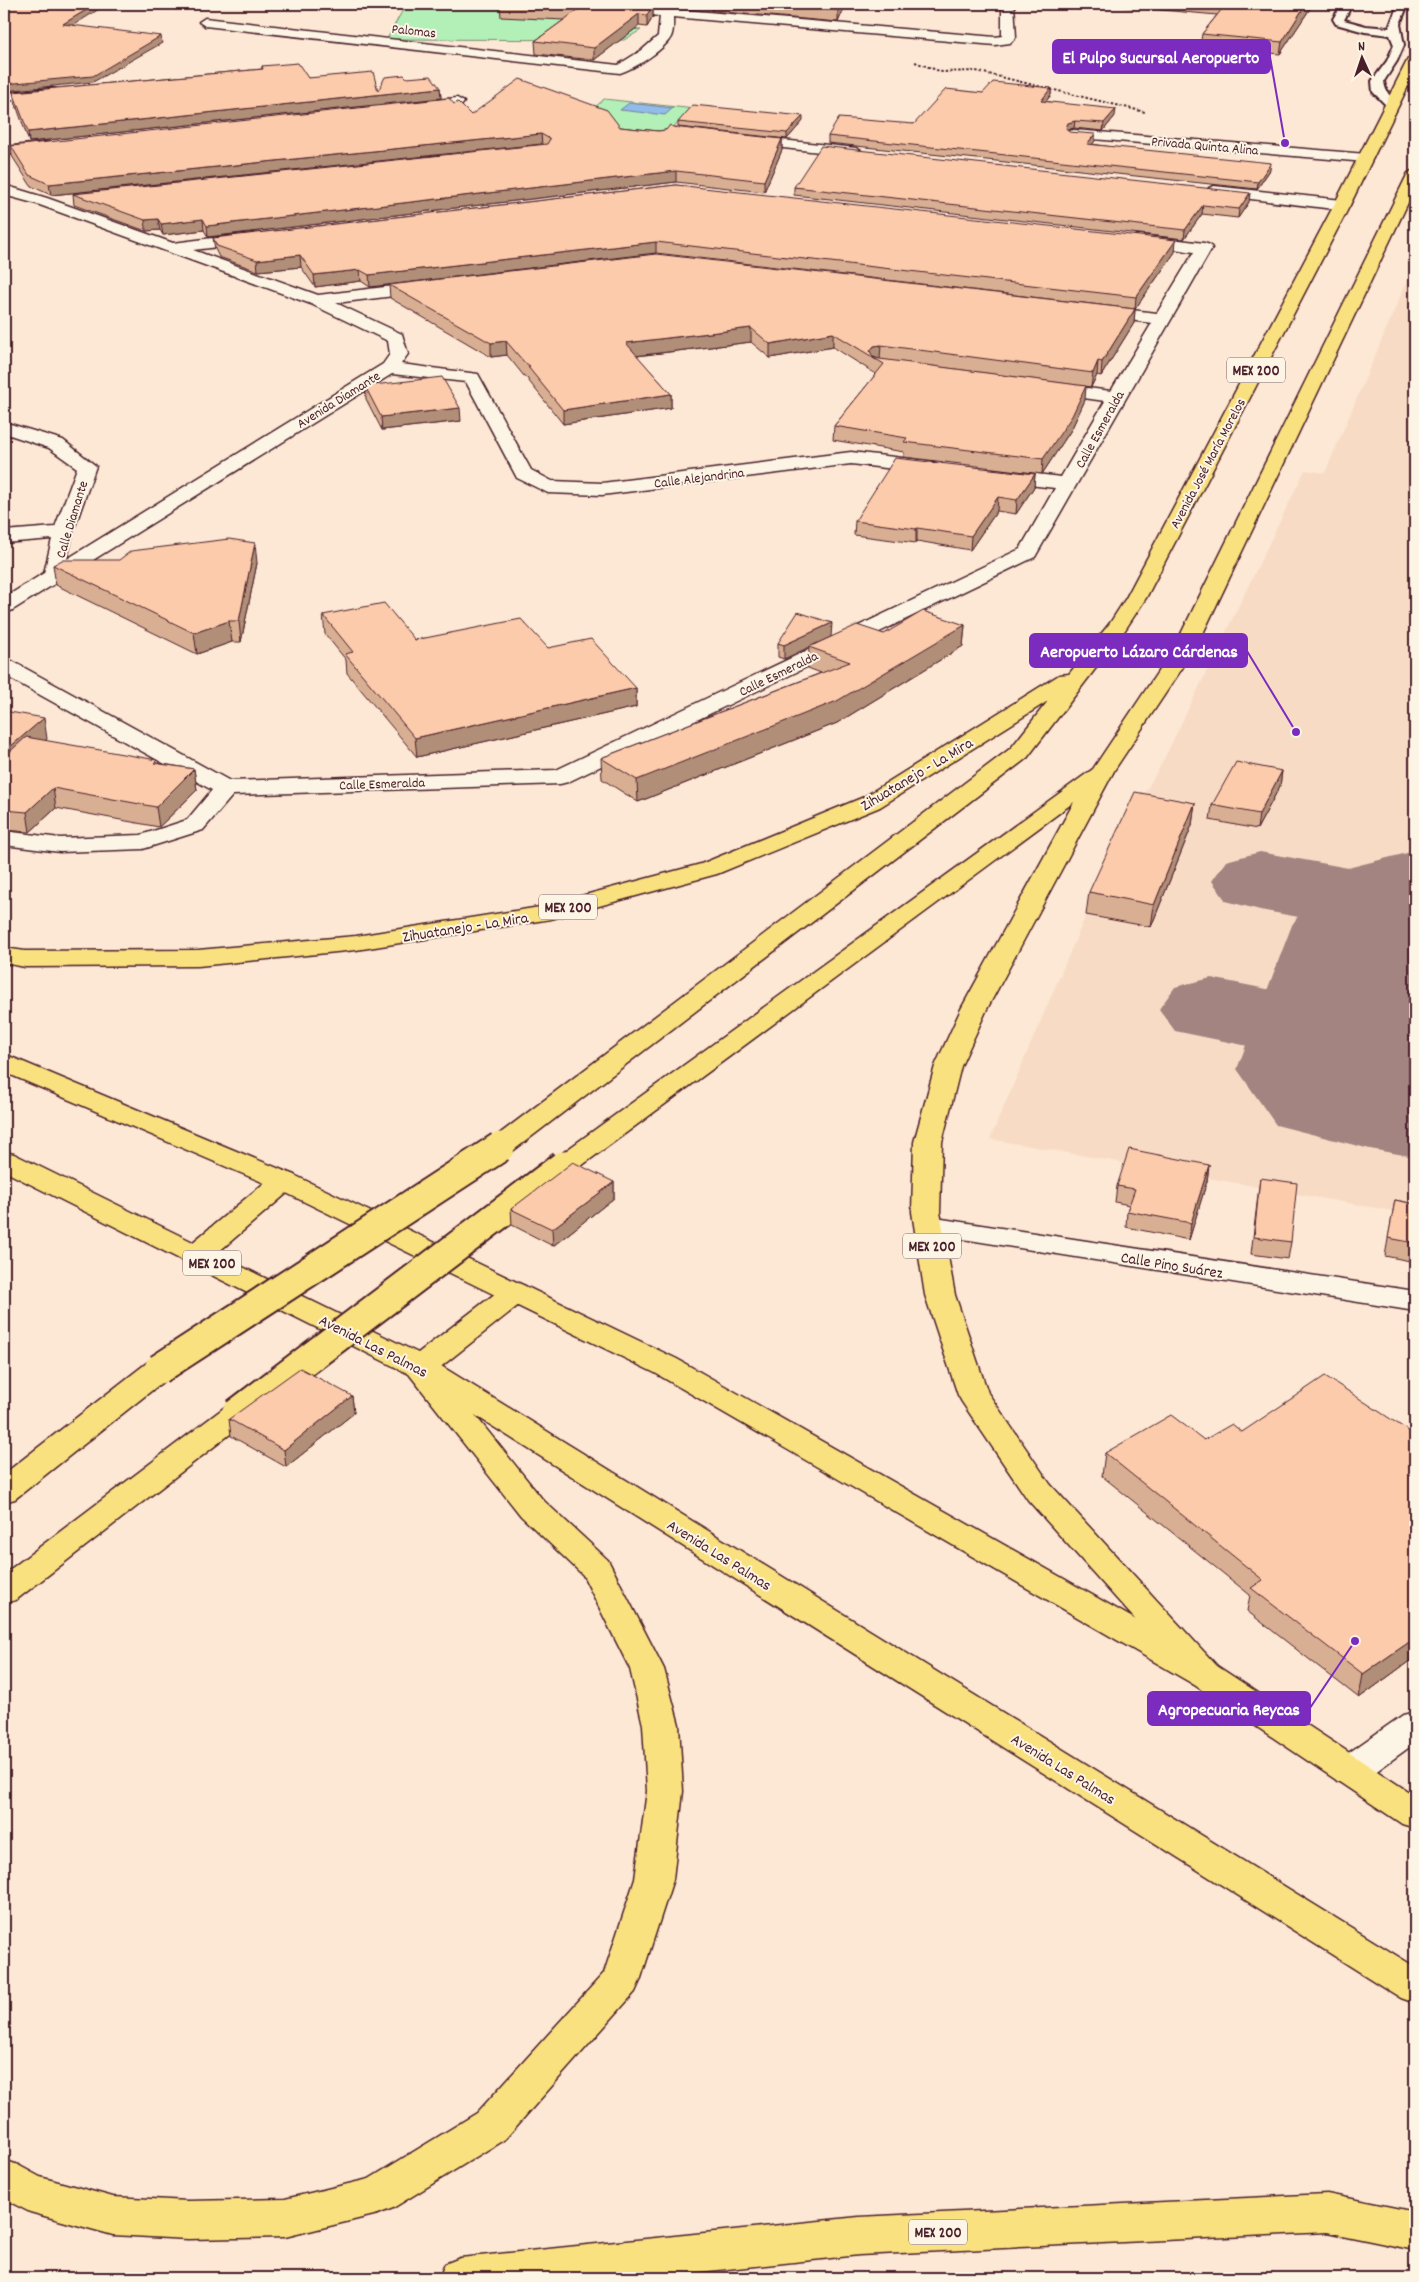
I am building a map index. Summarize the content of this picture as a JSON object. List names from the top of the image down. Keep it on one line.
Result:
{"streets":{"main road":["MEX 200","Avenida José María Morelos","Zihuatanejo - La Mira","Avenida Las Palmas"],"street":["Palomas","Privada Quinta Alina","Avenida Diamante","Calle Esmeralda","Calle Alejandrina","Calle Diamante","Calle Pino Suárez"]},"crossings":[["Privada Quinta Alina","Avenida José María Morelos"],["MEX 200","Avenida José María Morelos"],["MEX 200","Zihuatanejo - La Mira"],["MEX 200","Calle Pino Suárez"],["Avenida Diamante","Calle Alejandrina"],["Avenida Diamante","Calle Diamante"],["Avenida José María Morelos","Zihuatanejo - La Mira"]],"places":["El Pulpo Sucursal Aeropuerto","Aeropuerto Lázaro Cárdenas","Agropecuaria Reycas"],"north":"top"}
